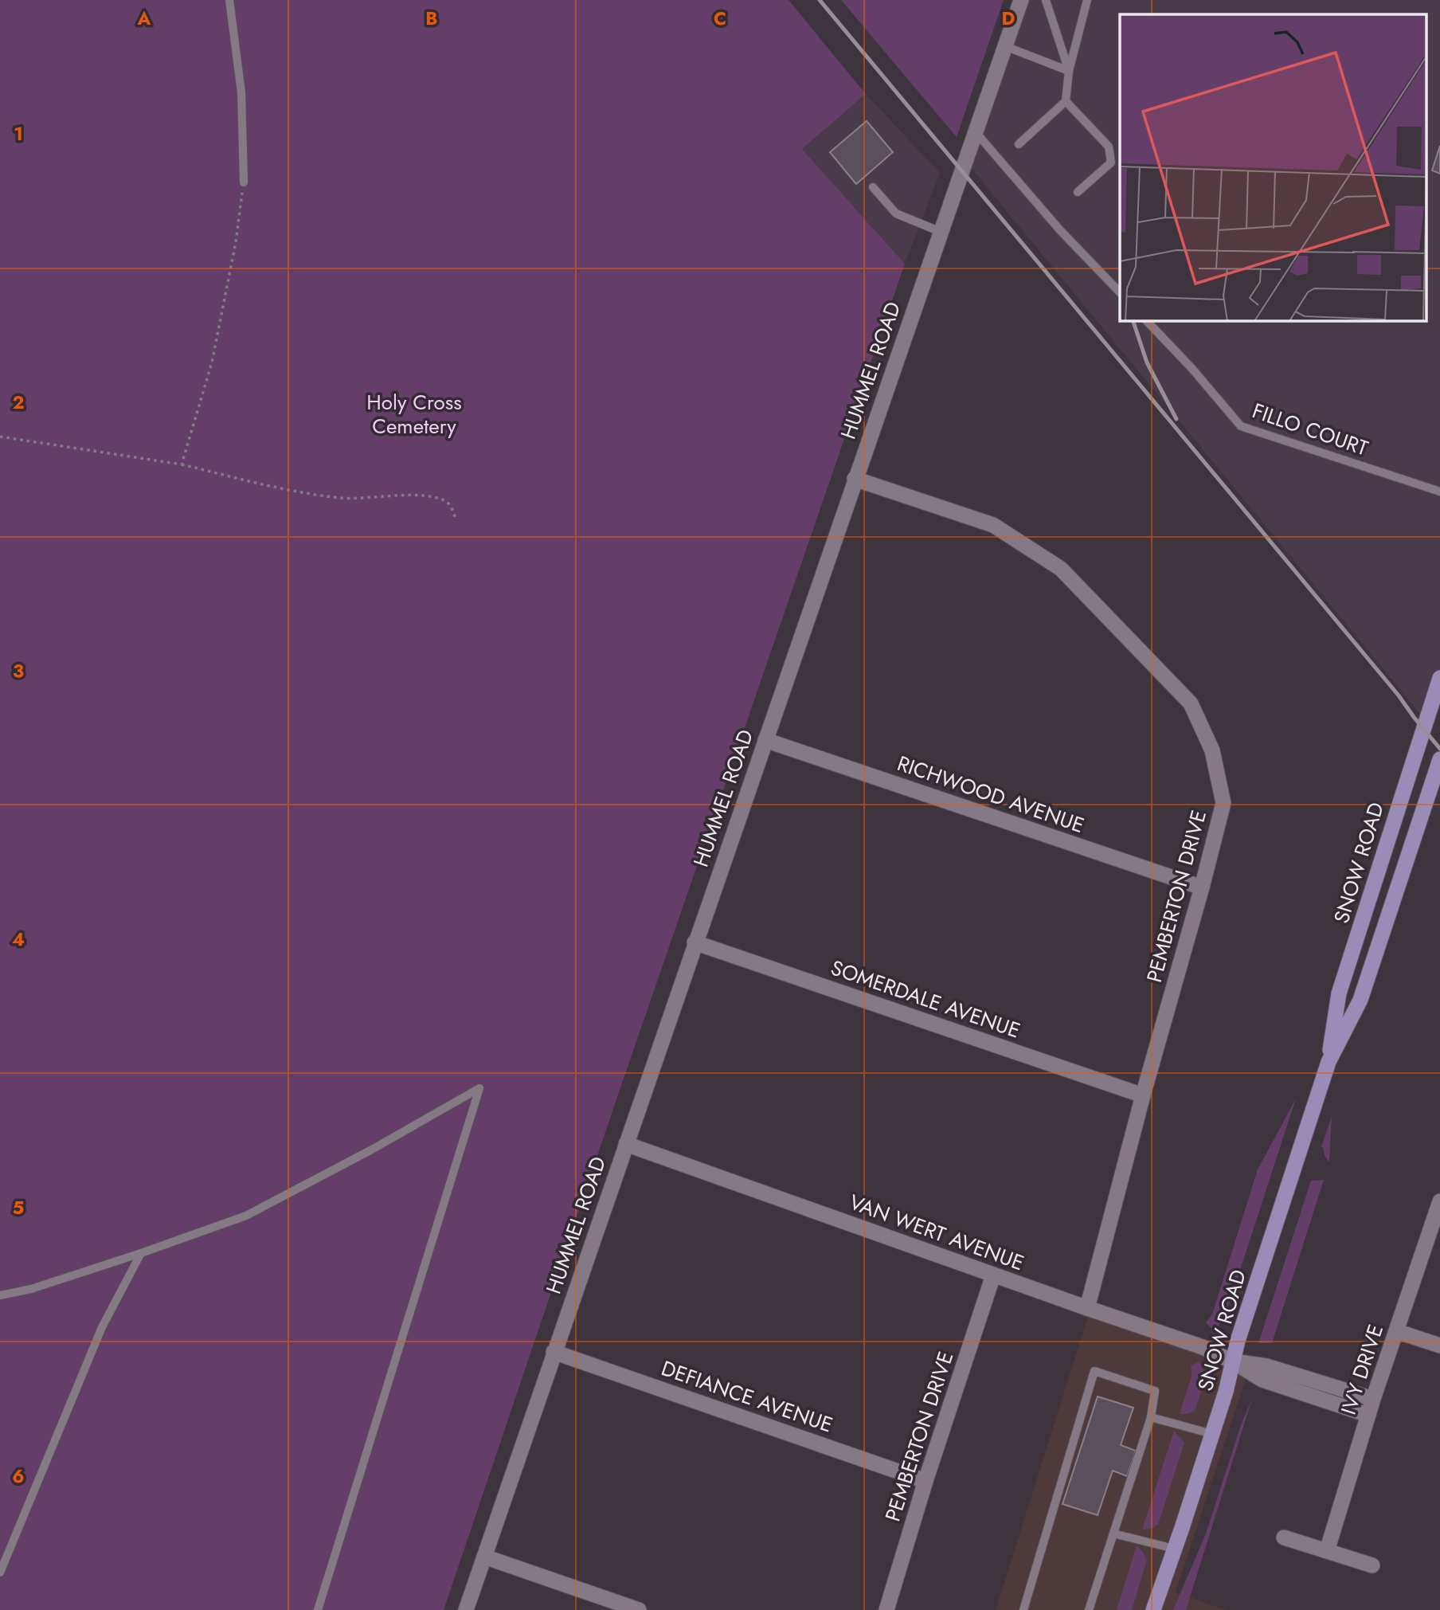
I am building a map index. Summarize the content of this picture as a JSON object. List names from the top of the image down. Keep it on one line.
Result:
{"streets":{"main road":["SNOW ROAD"],"street":["HUMMEL ROAD","RICHWOOD AVENUE","PEMBERTON DRIVE","SOMERDALE AVENUE","VAN WERT AVENUE","IVY DRIVE","DEFIANCE AVENUE"],"lane":["FILLO COURT"]},"crossings":[["HUMMEL ROAD","RICHWOOD AVENUE"],["HUMMEL ROAD","PEMBERTON DRIVE"],["HUMMEL ROAD","SOMERDALE AVENUE"],["HUMMEL ROAD","VAN WERT AVENUE"],["HUMMEL ROAD","DEFIANCE AVENUE"],["RICHWOOD AVENUE","PEMBERTON DRIVE"],["SNOW ROAD","VAN WERT AVENUE"],["PEMBERTON DRIVE","SOMERDALE AVENUE"],["PEMBERTON DRIVE","VAN WERT AVENUE"],["PEMBERTON DRIVE","DEFIANCE AVENUE"],["VAN WERT AVENUE","IVY DRIVE"]],"parks":["Holy Cross Cemetery"],"grid":{"columns":["A","B","C","D"],"rows":["1","2","3","4","5","6"]}}
